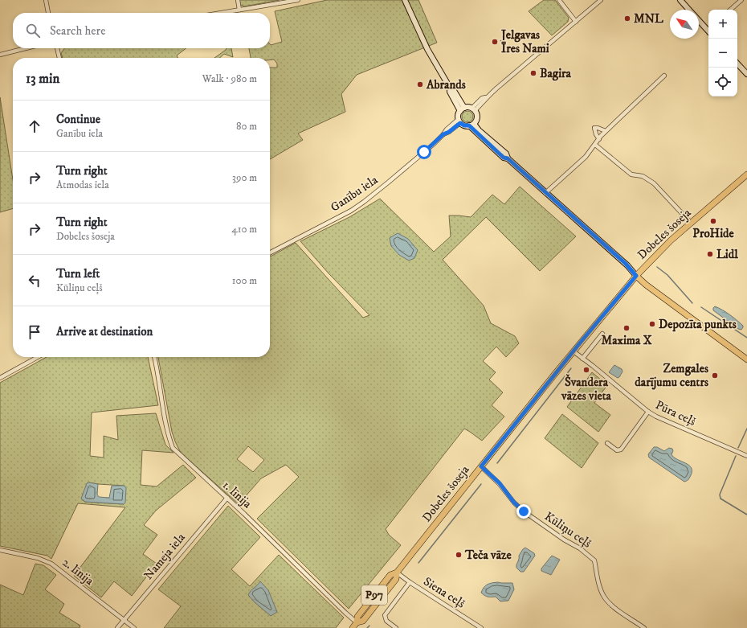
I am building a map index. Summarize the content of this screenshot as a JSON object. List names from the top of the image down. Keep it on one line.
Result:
{"streets":{"main road":["Dobeles šoseja","P97"],"street":["Ganību iela","Pūra ceļš","1. līnija","Kūliņu ceļš","Nameja iela","2. līnija","Siena ceļš"]},"crossings":[["Dobeles šoseja","Pūra ceļš"],["Dobeles šoseja","1. līnija"],["Dobeles šoseja","Kūliņu ceļš"],["Dobeles šoseja","Siena ceļš"],["1. līnija","Nameja iela"],["Nameja iela","2. līnija"]],"places":["MNL","Jelgavas Īres Nami","Bagira","Abrands","ProHide","Lidl","Depozīta punkts","Maxima X","Švandera vāzes vieta","Zemgales darījumu centrs","Teča vāze"],"north":"top left","page":{"map_buttons":["+","−"],"search":"Search here","heading":["13 min","Walk · 980 m"],"list":[["Continue","Ganību iela","80 m"],["Turn right","Atmodas iela","390 m"],["Turn right","Dobeles šoseja","410 m"],["Turn left","Kūliņu ceļš","100 m"],"Arrive at destination"]}}
